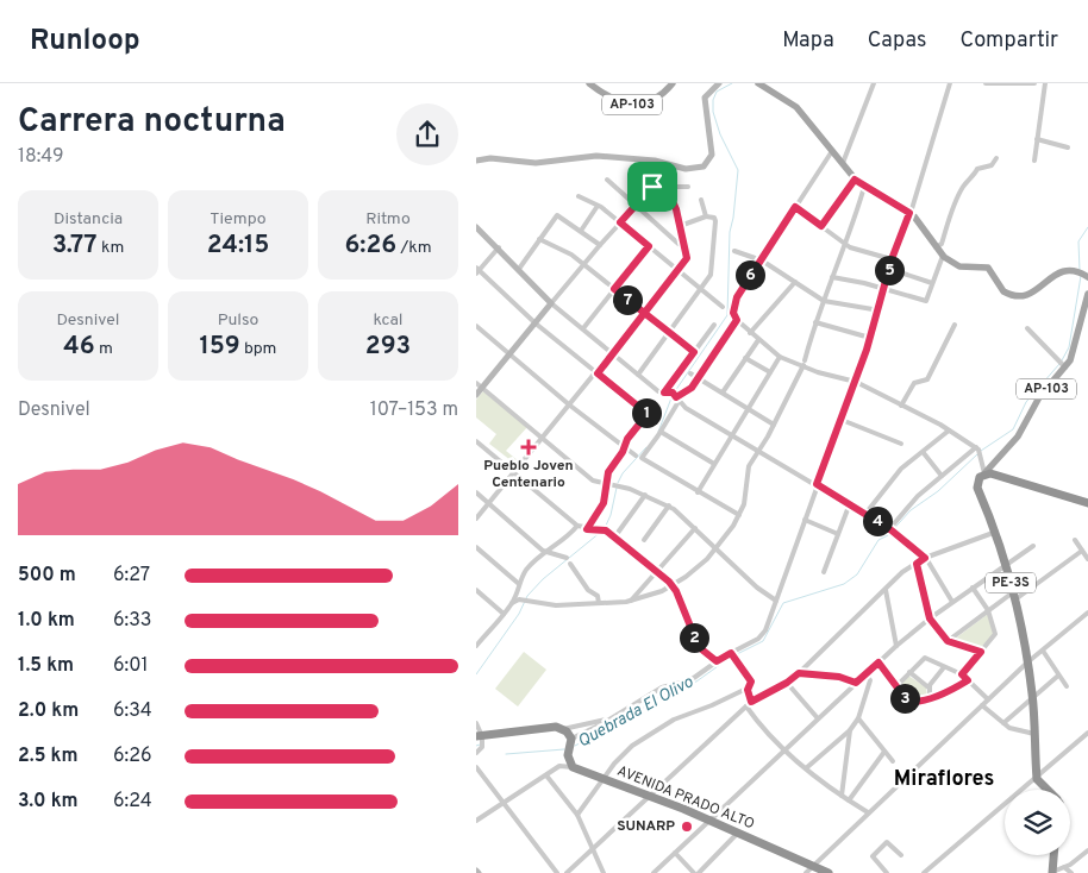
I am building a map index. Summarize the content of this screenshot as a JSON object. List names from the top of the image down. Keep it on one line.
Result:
{"streets":{"highway":["PE-3S","AVENIDA PRADO ALTO"],"main road":["AP-103"]},"crossings":[["AP-103","PE-3S"]],"districts":["Miraflores"],"water":["Quebrada El Olivo"],"places":{"health":["Pueblo Joven Centenario"],"other":["SUNARP"]},"page":{"header":"Runloop","nav":["Mapa","Capas","Compartir"],"heading":["Carrera nocturna","18:49"],"stats":[["Distancia","3.77 km"],["Tiempo","24:15"],["Ritmo","6:26 /km"],["Desnivel","46 m"],["Pulso","159 bpm"],["kcal","293"]],"pins":["5","6","7","1","4","2","3"],"chart":["Desnivel","107–153 m"],"list":[{"name":"500 m","note":"6:27"},{"name":"1.0 km","note":"6:33"},{"name":"1.5 km","note":"6:01"},{"name":"2.0 km","note":"6:34"},{"name":"2.5 km","note":"6:26"},{"name":"3.0 km","note":"6:24"}]}}
